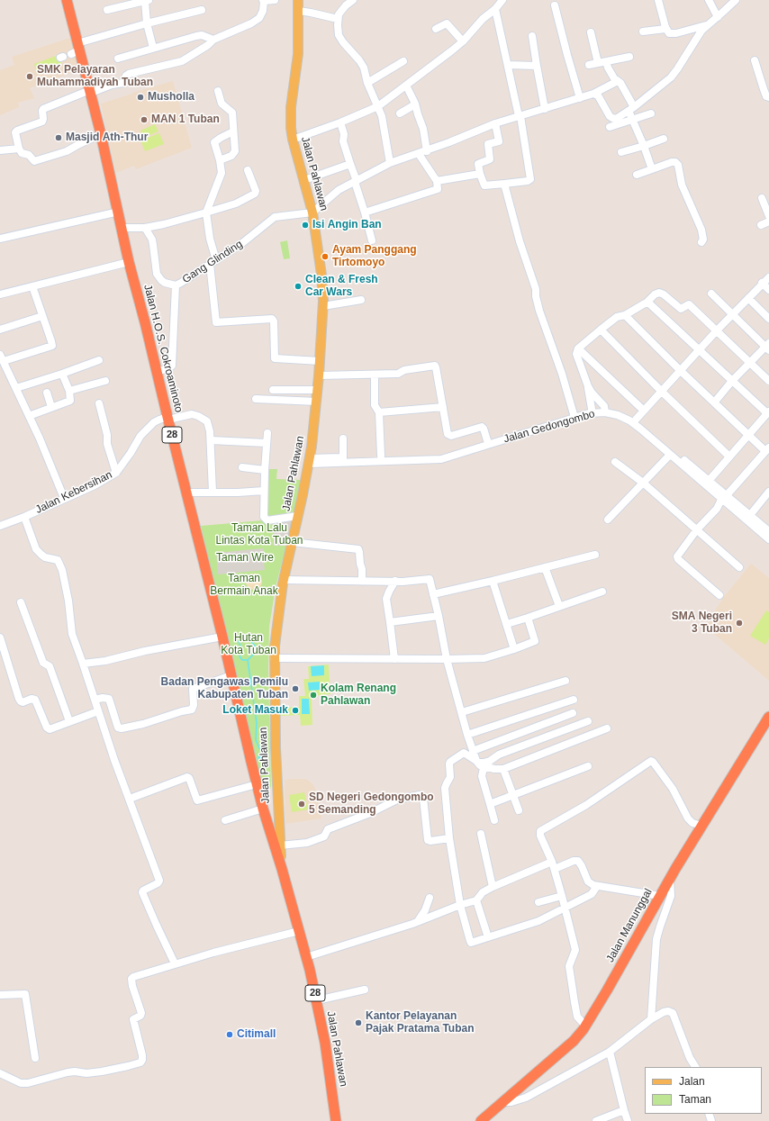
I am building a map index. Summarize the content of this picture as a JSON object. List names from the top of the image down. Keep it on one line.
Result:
{"streets":{"highway":["Jalan Pahlawan","Jalan H.O.S. Cokroaminoto","28","Jalan Manunggal"],"street":["Gang Glinding","Jalan Gedongombo","Jalan Kebersihan"]},"crossings":[["Jalan Pahlawan","Gang Glinding"],["Jalan Pahlawan","Jalan H.O.S. Cokroaminoto"],["Jalan Pahlawan","Jalan Gedongombo"],["Jalan H.O.S. Cokroaminoto","Jalan Kebersihan"]],"parks":["Taman Lalu Lintas Kota Tuban","Taman Wire","Taman Bermain Anak","Hutan Kota Tuban"],"places":["SMK Pelayaran Muhammadiyah Tuban","Musholla","MAN 1 Tuban","Masjid Ath-Thur","Isi Angin Ban","Ayam Panggang Tirtomoyo","Clean & Fresh Car Wars","SMA Negeri 3 Tuban","Badan Pengawas Pemilu Kabupaten Tuban","Kolam Renang Pahlawan","Loket Masuk","SD Negeri Gedongombo 5 Semanding","Kantor Pelayanan Pajak Pratama Tuban","Citimall"],"legend":["Jalan","Taman"]}
